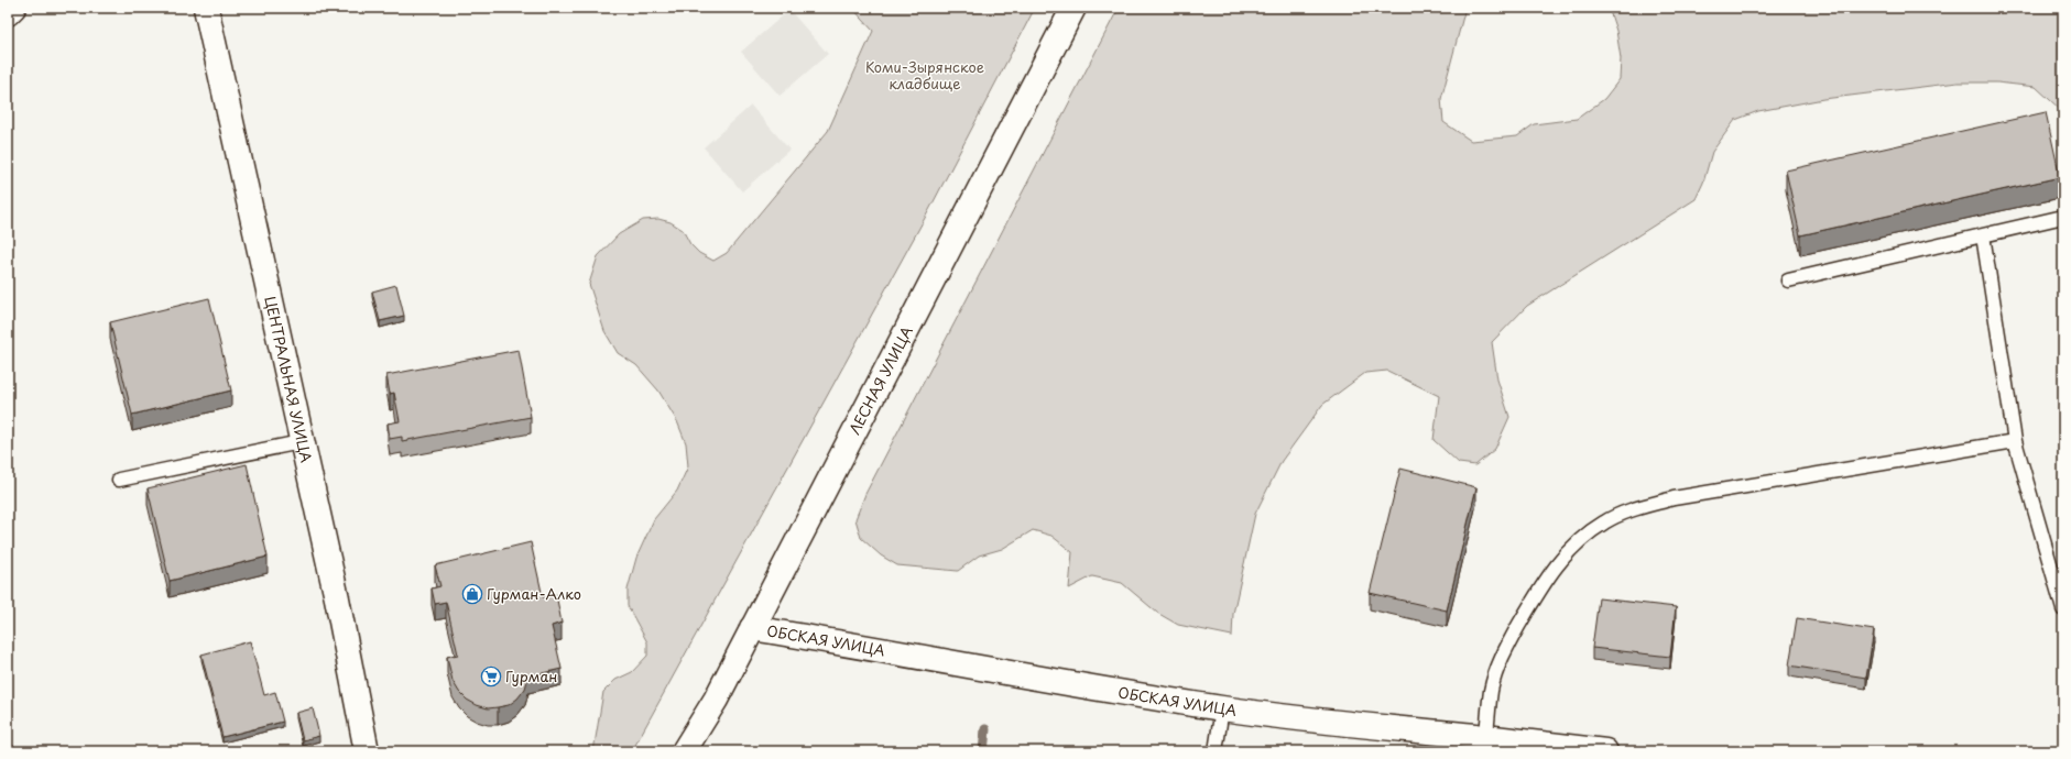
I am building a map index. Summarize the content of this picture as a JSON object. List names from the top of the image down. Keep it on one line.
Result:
{"streets":{"street":["ЦЕНТРАЛЬНАЯ УЛИЦА","ЛЕСНАЯ УЛИЦА","ОБСКАЯ УЛИЦА"]},"crossings":[["ЛЕСНАЯ УЛИЦА","ОБСКАЯ УЛИЦА"]],"parks":["Коми-Зырянское кладбище"],"places":{"shop":["Гурман-Алко"],"supermarket":["Гурман"]}}
